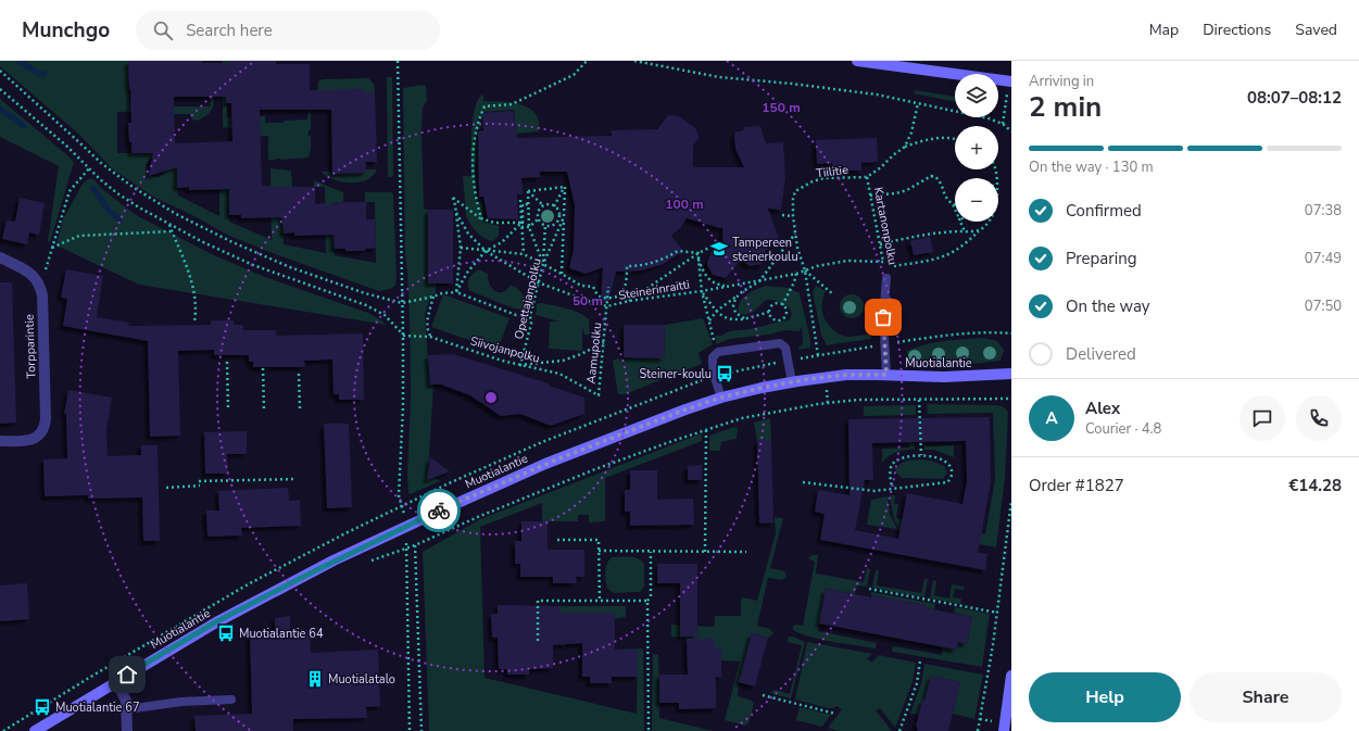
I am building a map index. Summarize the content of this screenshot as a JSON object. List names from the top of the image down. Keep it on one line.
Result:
{"streets":{"street":["Torpparintie","Muotialantie"],"path":["Tiilitie","Kartanonpolku","Steinerinraitti","Opettajanpolku","Siivojanpolku","Aamupolku"]},"crossings":[["Tiilitie","Kartanonpolku"],["Tiilitie","Steinerinraitti"],["Kartanonpolku","Steinerinraitti"],["Steinerinraitti","Opettajanpolku"],["Steinerinraitti","Aamupolku"],["Opettajanpolku","Siivojanpolku"],["Siivojanpolku","Aamupolku"]],"places":{"school or university":["Tampereen steinerkoulu"],"bus stop":["Steiner-koulu","Muotialantie 64","Muotialantie 67"],"building":["Muotialatalo"]},"page":{"header":"Munchgo","search":"Search here","nav":["Map","Directions","Saved"],"heading":["2 min","Arriving in","08:07–08:12"],"panel":["Alex","Courier · 4.8","Order #1827","€14.28"],"map_buttons":["+","−"],"bar":"On the way · 130 m","list":[["Confirmed","07:38"],["Preparing","07:49"],["On the way","07:50"],"Delivered"],"round":"A","buttons":["Help","Share"]},"rings":["150 m","100 m","50 m"]}
